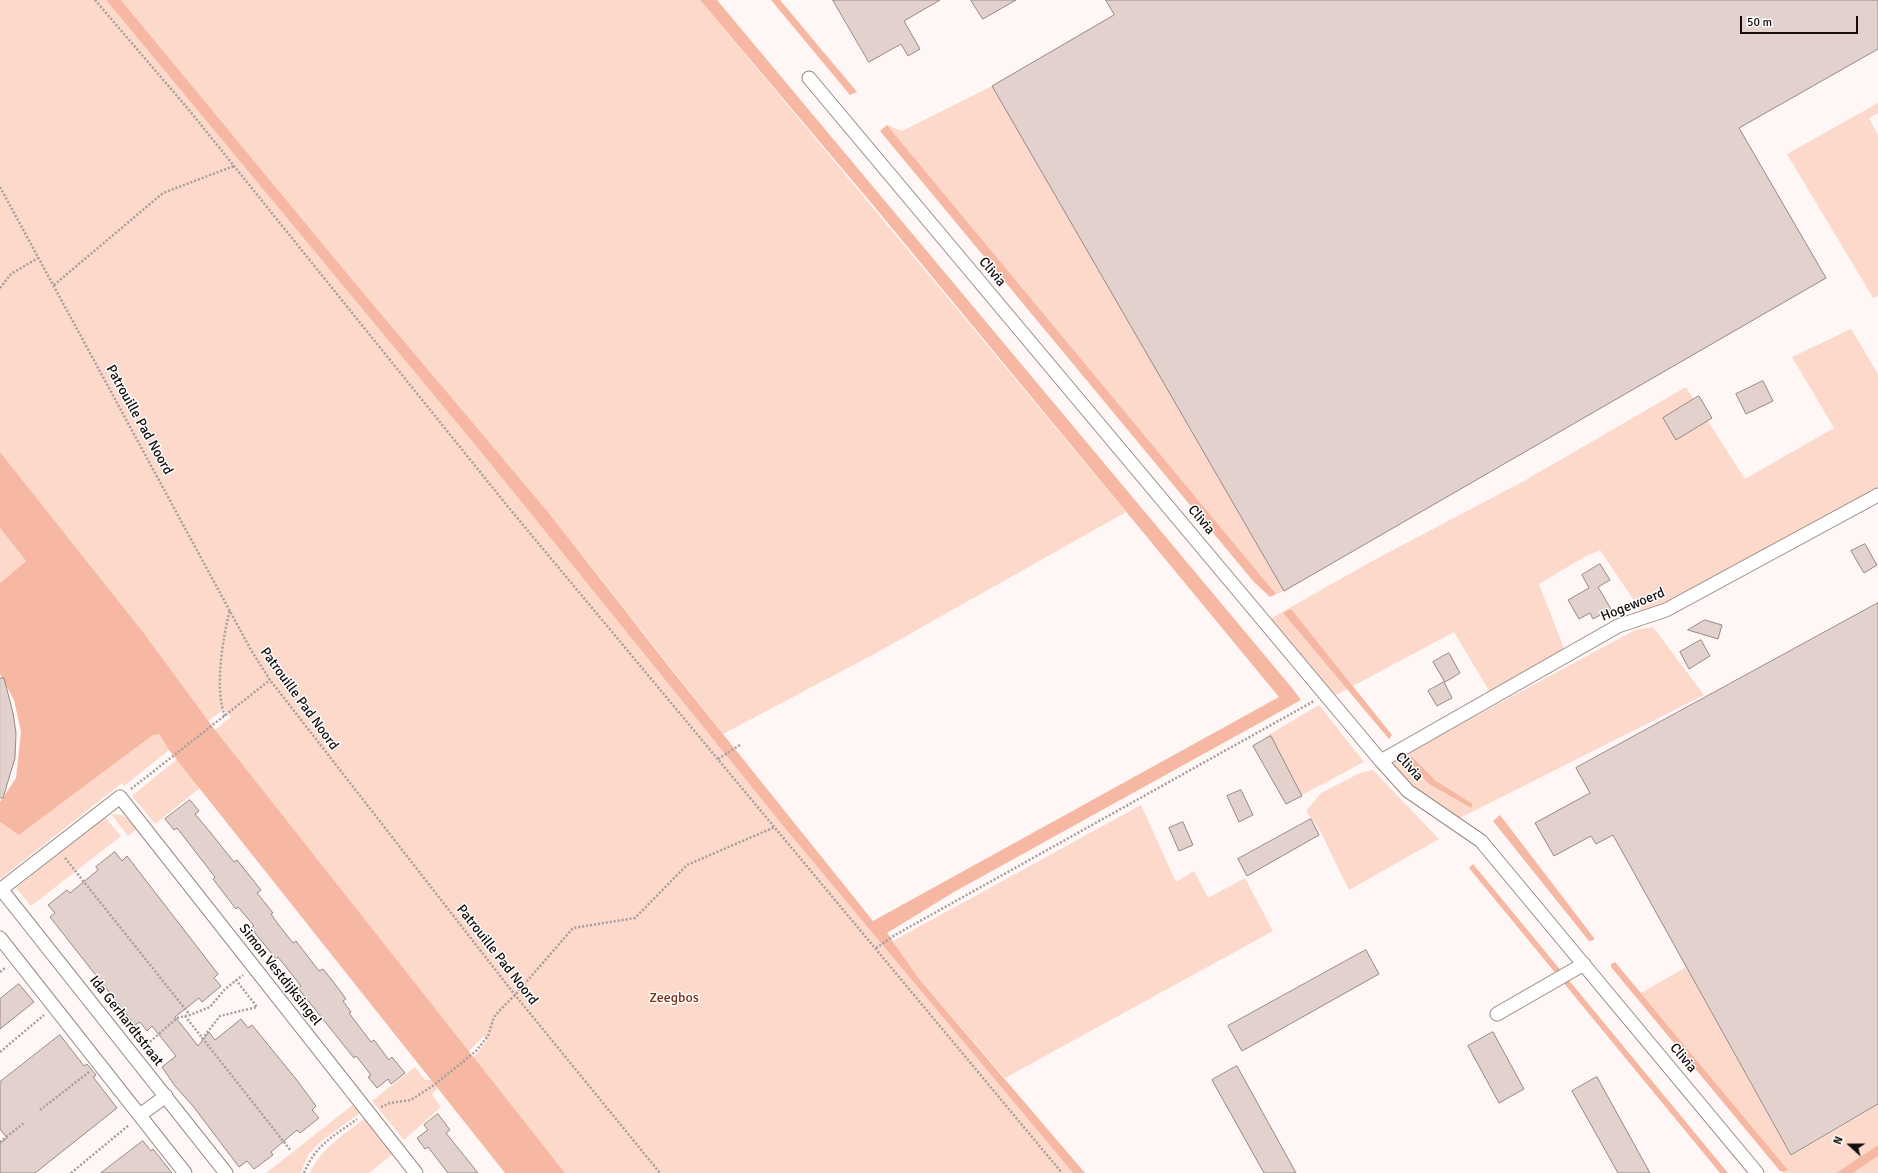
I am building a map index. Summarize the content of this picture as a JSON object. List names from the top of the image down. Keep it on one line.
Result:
{"streets":{"street":["Clivia","Hogewoerd","Simon Vestdijksingel","Ida Gerhardtstraat"],"path":["Patrouille Pad Noord"]},"crossings":[["Clivia","Hogewoerd"]],"parks":["Zeegbos"],"scale_bar":"50 m","north":"left"}
